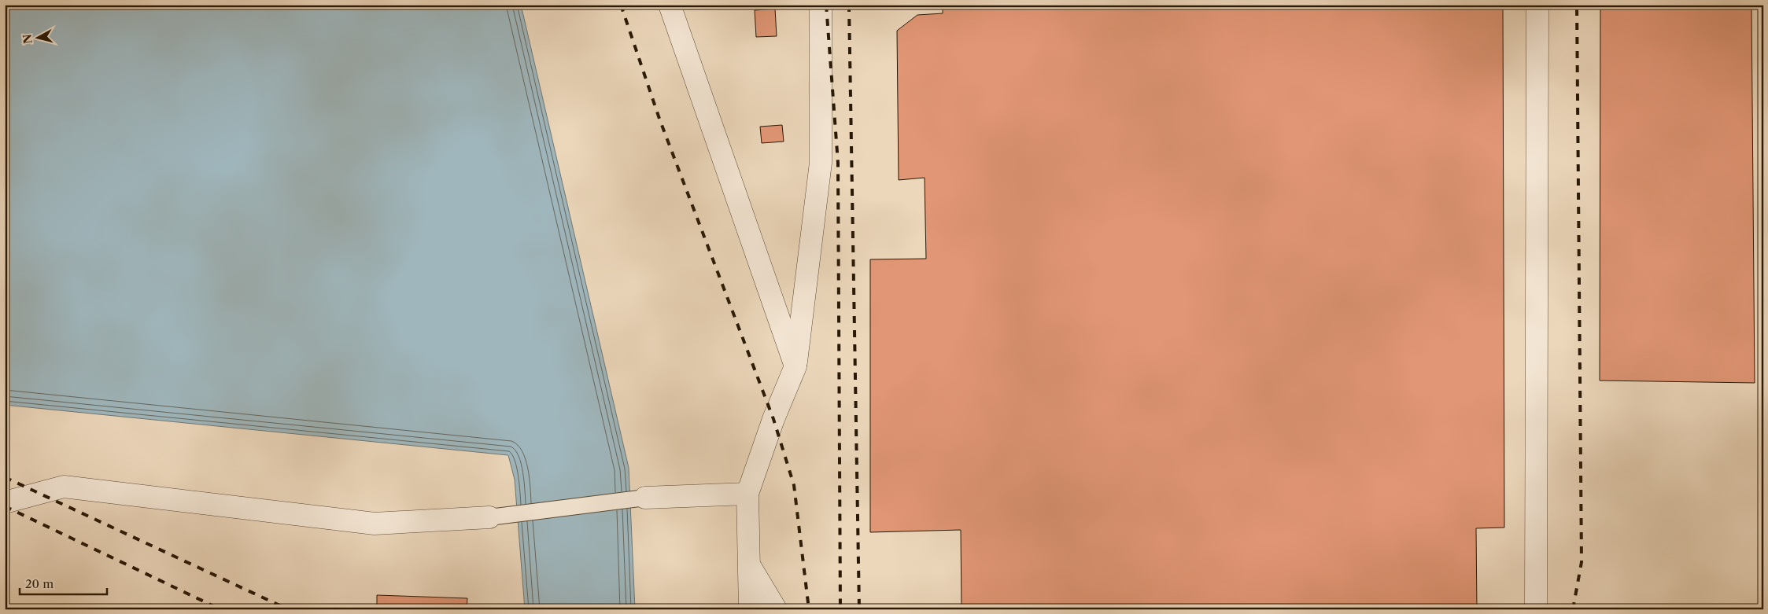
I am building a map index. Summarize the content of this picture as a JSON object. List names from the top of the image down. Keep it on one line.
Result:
{"scale_bar":"20 m","north":"left"}
